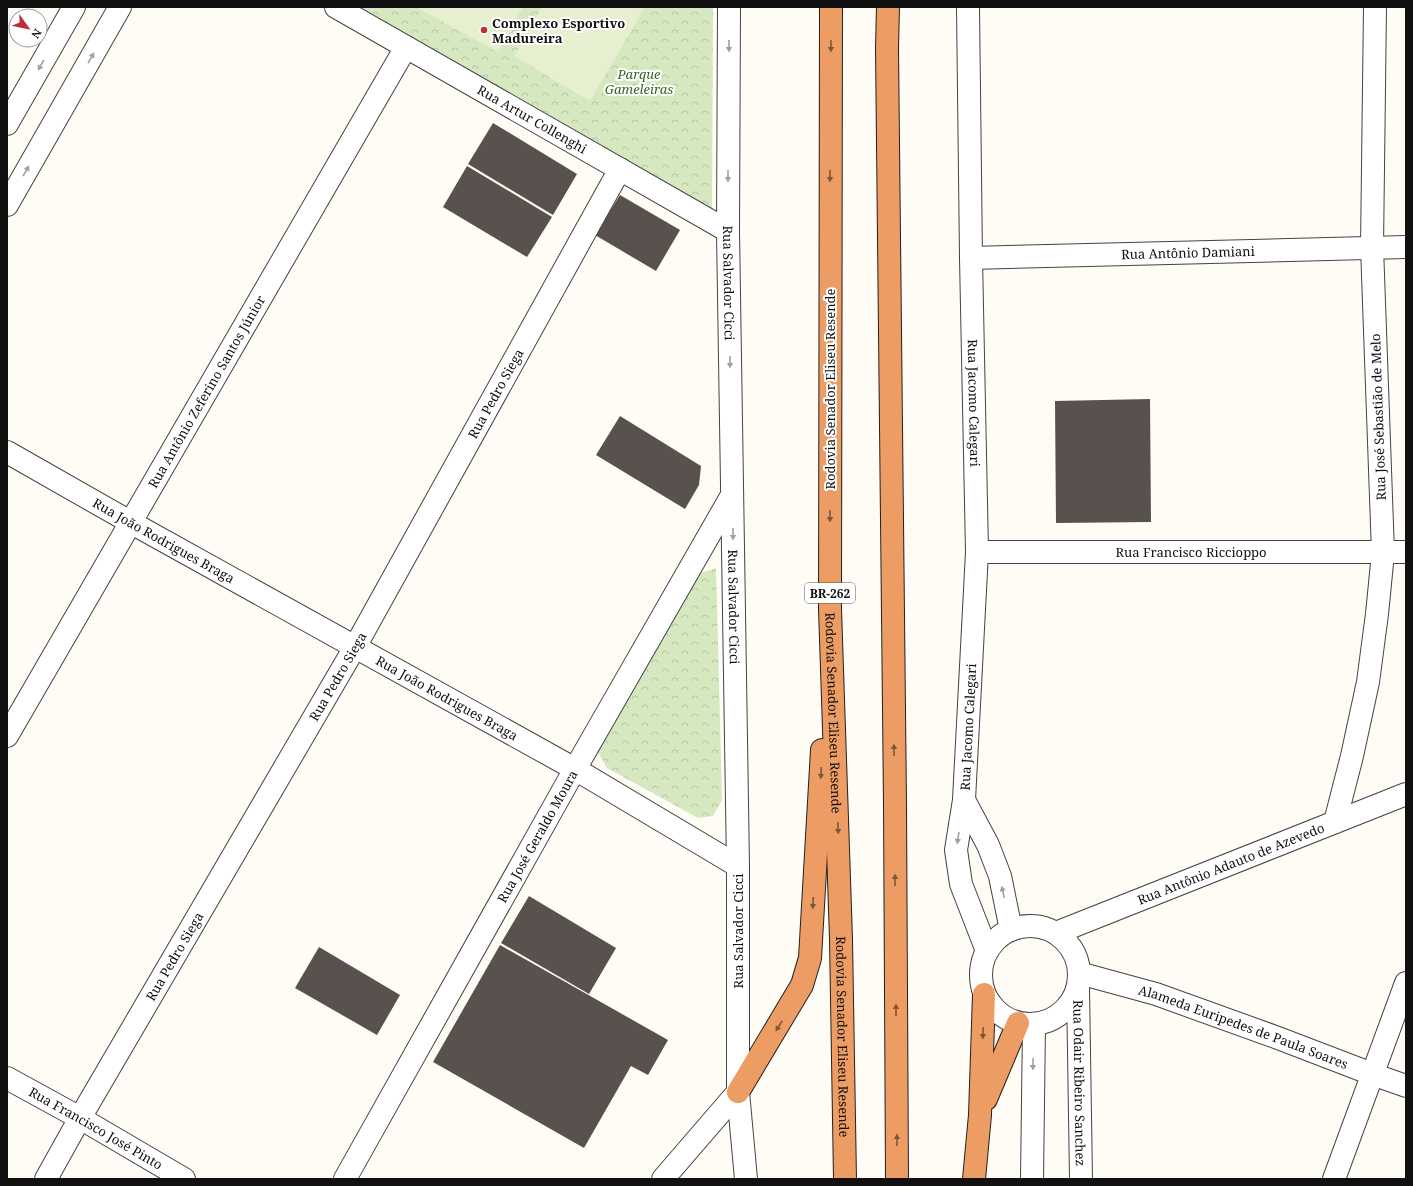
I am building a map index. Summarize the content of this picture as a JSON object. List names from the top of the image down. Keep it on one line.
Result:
{"streets":{"highway":["Rodovia Senador Eliseu Resende","BR-262"],"street":["Rua Artur Collenghi","Rua Antônio Damiani","Rua Salvador Cicci","Rua Antônio Zeferino Santos Júnior","Rua Pedro Siega","Rua Jacomo Calegari","Rua José Sebastião de Melo","Rua João Rodrigues Braga","Rua Francisco Riccioppo","Rua José Geraldo Moura","Rua Antônio Adauto de Azevedo","Alameda Euripedes de Paula Soares","Rua Odair Ribeiro Sanchez","Rua Francisco José Pinto"]},"crossings":[["Rua Artur Collenghi","Rua Salvador Cicci"],["Rua Artur Collenghi","Rua Antônio Zeferino Santos Júnior"],["Rua Artur Collenghi","Rua Pedro Siega"],["Rua Antônio Damiani","Rua Jacomo Calegari"],["Rua Antônio Damiani","Rua José Sebastião de Melo"],["Rua Salvador Cicci","Rua João Rodrigues Braga"],["Rua Salvador Cicci","Rua José Geraldo Moura"],["Rua Antônio Zeferino Santos Júnior","Rua João Rodrigues Braga"],["Rua Pedro Siega","Rua João Rodrigues Braga"],["Rua Pedro Siega","Rua Francisco José Pinto"],["Rua Jacomo Calegari","Rua Francisco Riccioppo"],["Rua Jacomo Calegari","Rua Antônio Adauto de Azevedo"],["Rua Jacomo Calegari","Alameda Euripedes de Paula Soares"],["Rua Jacomo Calegari","Rua Odair Ribeiro Sanchez"],["Rua José Sebastião de Melo","Rua Francisco Riccioppo"],["Rua José Sebastião de Melo","Rua Antônio Adauto de Azevedo"],["Rua João Rodrigues Braga","Rua José Geraldo Moura"],["Rua Antônio Adauto de Azevedo","Alameda Euripedes de Paula Soares"],["Rua Antônio Adauto de Azevedo","Rua Odair Ribeiro Sanchez"],["Alameda Euripedes de Paula Soares","Rua Odair Ribeiro Sanchez"]],"one_way":["Rua Salvador Cicci"],"parks":["Parque Gameleiras"],"places":["Complexo Esportivo Madureira"],"north":"bottom right"}
